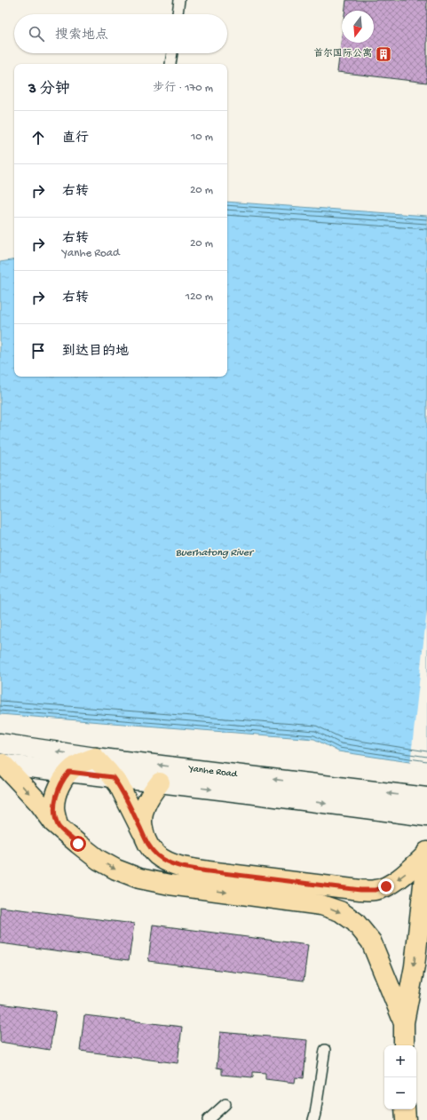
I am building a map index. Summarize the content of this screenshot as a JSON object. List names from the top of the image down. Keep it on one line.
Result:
{"streets":{"main road":["Yanhe Road"]},"water":["Buerhatong River"],"places":{"building":["首尔国际公寓"]},"north":"bottom","page":{"search":"搜索地点","heading":["3 分钟","步行 · 170 m"],"list":[["直行","10 m"],["右转","20 m"],["右转","Yanhe Road","20 m"],["右转","120 m"],"到达目的地"],"map_buttons":["+","−"]}}
